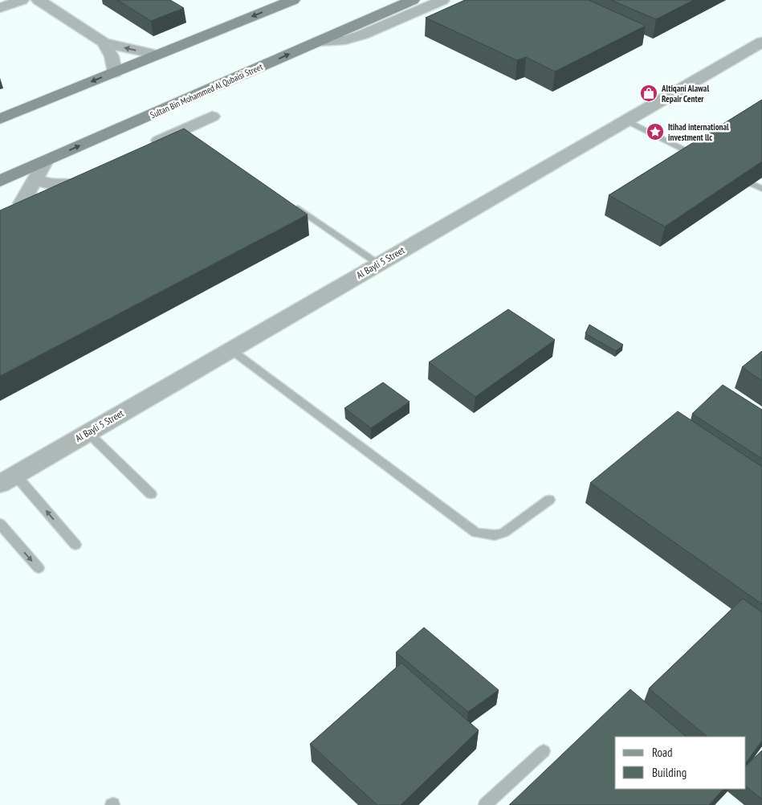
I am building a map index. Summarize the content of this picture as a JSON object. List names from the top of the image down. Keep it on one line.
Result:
{"streets":{"main road":["Sultan Bin Mohammed Al Qubaisi Street"],"street":["Al Bayli 5 Street"]},"places":{"shop":["Altiqani Alawal Repair Center"],"place":["Itihad international investment llc"]},"legend":["Road","Building"]}
